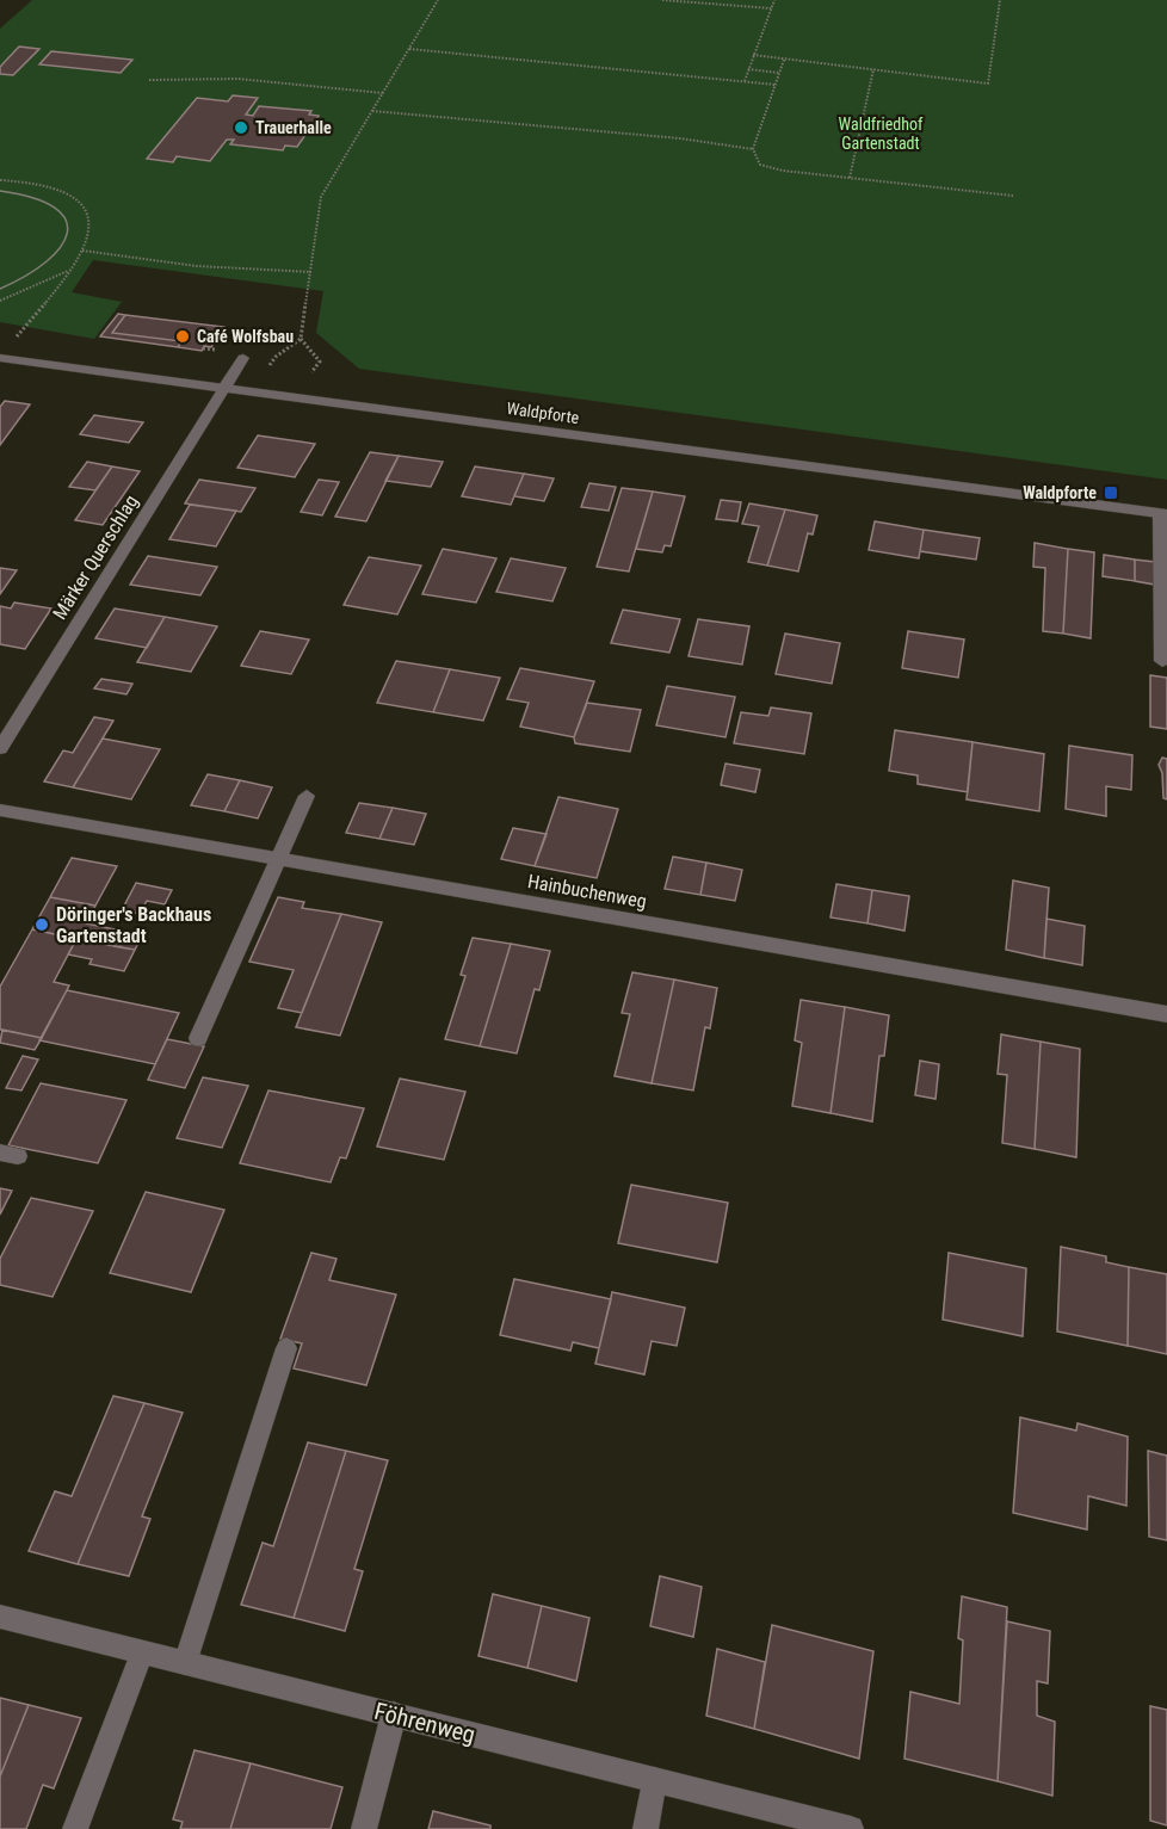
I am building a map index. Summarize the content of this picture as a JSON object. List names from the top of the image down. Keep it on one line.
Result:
{"streets":{"street":["Waldpforte","Märker Querschlag","Hainbuchenweg","Föhrenweg"]},"crossings":[["Waldpforte","Märker Querschlag"]],"parks":["Waldfriedhof Gartenstadt"],"places":{"other":["Trauerhalle","Café Wolfsbau","Döringer's Backhaus Gartenstadt"],"transit":["Waldpforte"]}}
